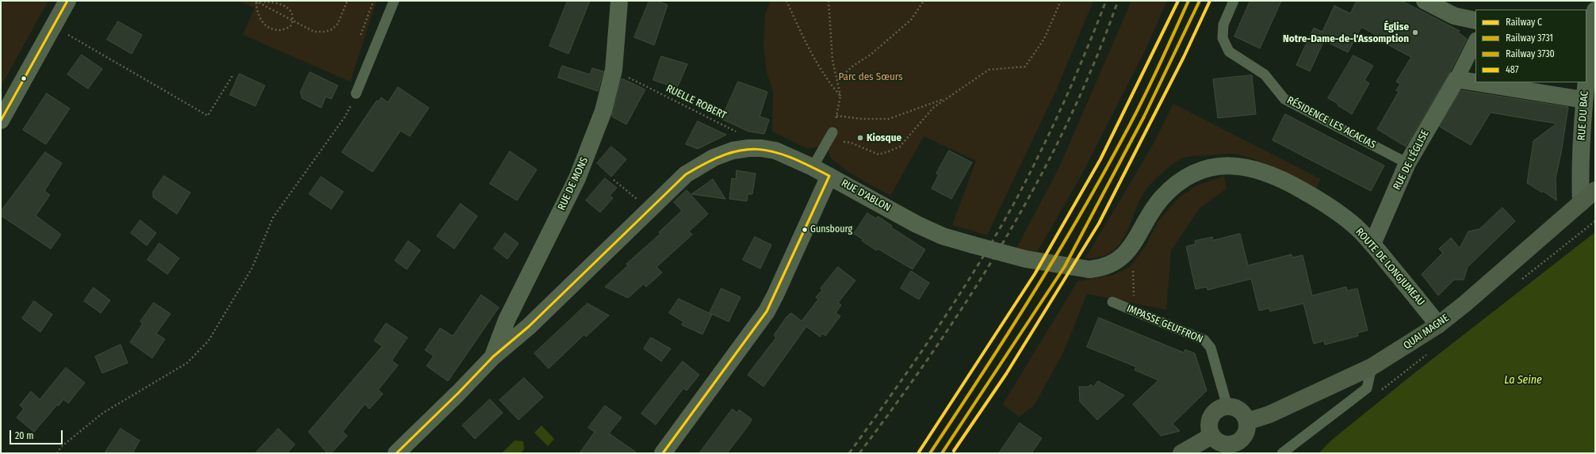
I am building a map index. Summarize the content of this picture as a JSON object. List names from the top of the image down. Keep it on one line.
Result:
{"streets":{"main road":["QUAI MAGNE"],"street":["RUE DU BAC","RUE DE L'ÉGLISE","RUE DE MONS","RUE D'ABLON","ROUTE DE LONGJUMEAU"],"lane":["RÉSIDENCE LES ACACIAS","IMPASSE GEUFFRON"],"path":["RUELLE ROBERT"]},"crossings":[["RUE DU BAC","QUAI MAGNE"],["RÉSIDENCE LES ACACIAS","RUE DE L'ÉGLISE"],["RUE DE L'ÉGLISE","ROUTE DE LONGJUMEAU"],["RUE DE MONS","RUE D'ABLON"],["RUE D'ABLON","ROUTE DE LONGJUMEAU"],["ROUTE DE LONGJUMEAU","QUAI MAGNE"],["IMPASSE GEUFFRON","QUAI MAGNE"]],"water":["La Seine"],"parks":["Parc des Sœurs"],"places":["Église Notre-Dame-de-l'Assomption","Kiosque","Gunsbourg"],"lines":["rail line C","rail line 3731","rail line 3730","transit line 487"],"legend":["Railway C","Railway 3731","Railway 3730","487"],"scale_bar":"20 m"}
